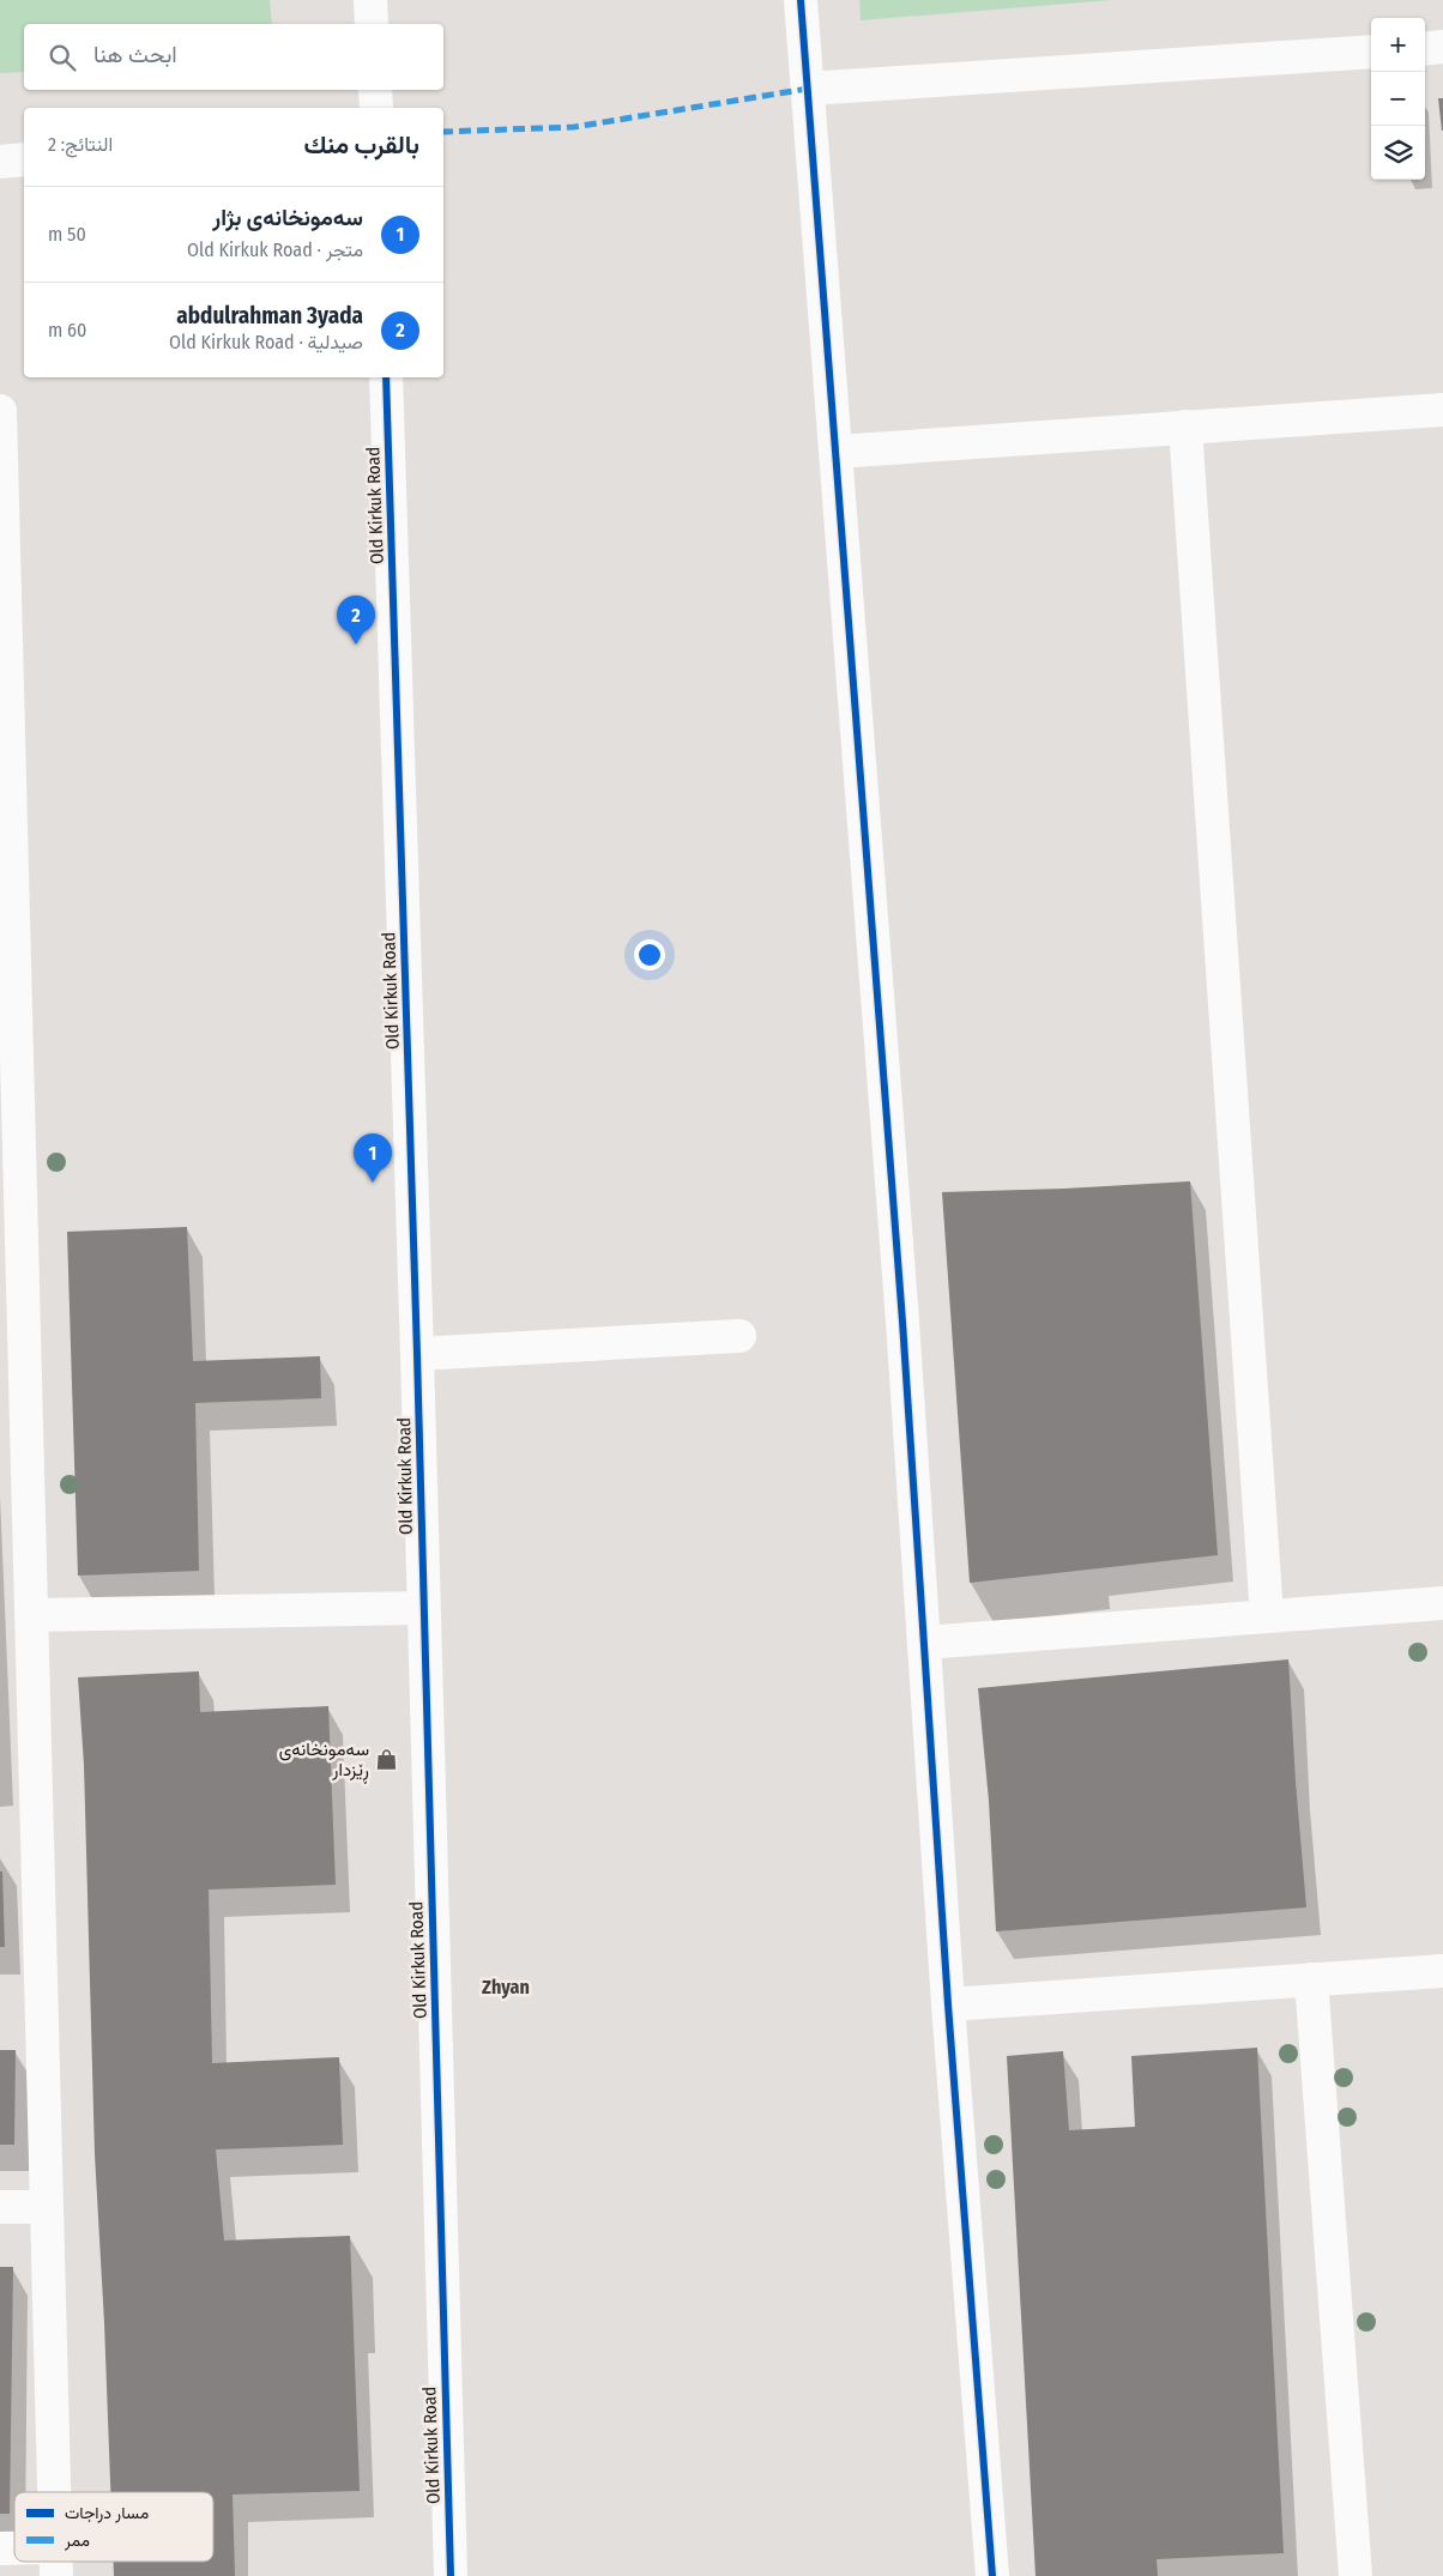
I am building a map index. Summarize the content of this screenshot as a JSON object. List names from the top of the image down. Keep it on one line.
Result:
{"streets":{"street":["Old Kirkuk Road"]},"districts":["Zhyan"],"places":{"shop":["سەمونخانەی ڕێزدار"]},"legend":["مسار دراجات","ممر"],"page":{"map_buttons":["+","−"],"search":"ابحث هنا","heading":["بالقرب منك","النتائج: 2"],"list":[{"mark":"1","name":"سەمونخانەی بژار","note":"متجر · Old Kirkuk Road","value":"50 m"},{"mark":"2","name":"abdulrahman 3yada","note":"صيدلية · Old Kirkuk Road","value":"60 m"}],"pins":["2","1"]}}
